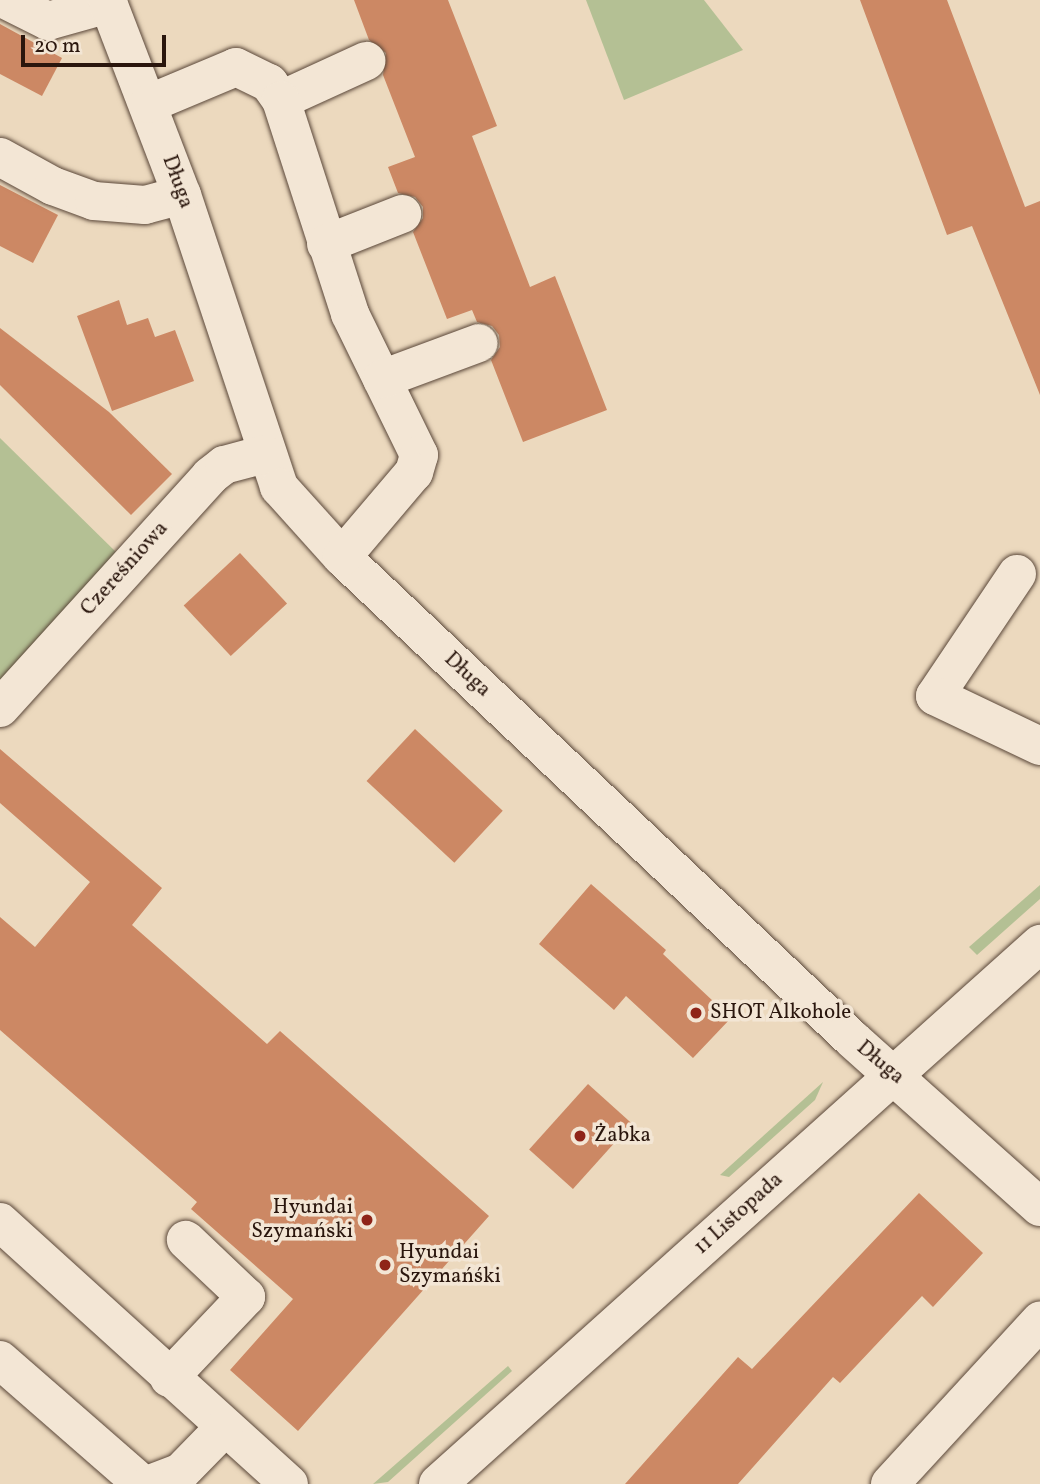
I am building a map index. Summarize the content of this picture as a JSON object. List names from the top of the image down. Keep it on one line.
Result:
{"streets":{"street":["Długa","Czereśniowa","11 Listopada"]},"crossings":[["Długa","Czereśniowa"],["Długa","11 Listopada"]],"places":["SHOT Alkohole","Żabka","Hyundai Szymański","Hyundai Szymańśki"],"scale_bar":"20 m"}
